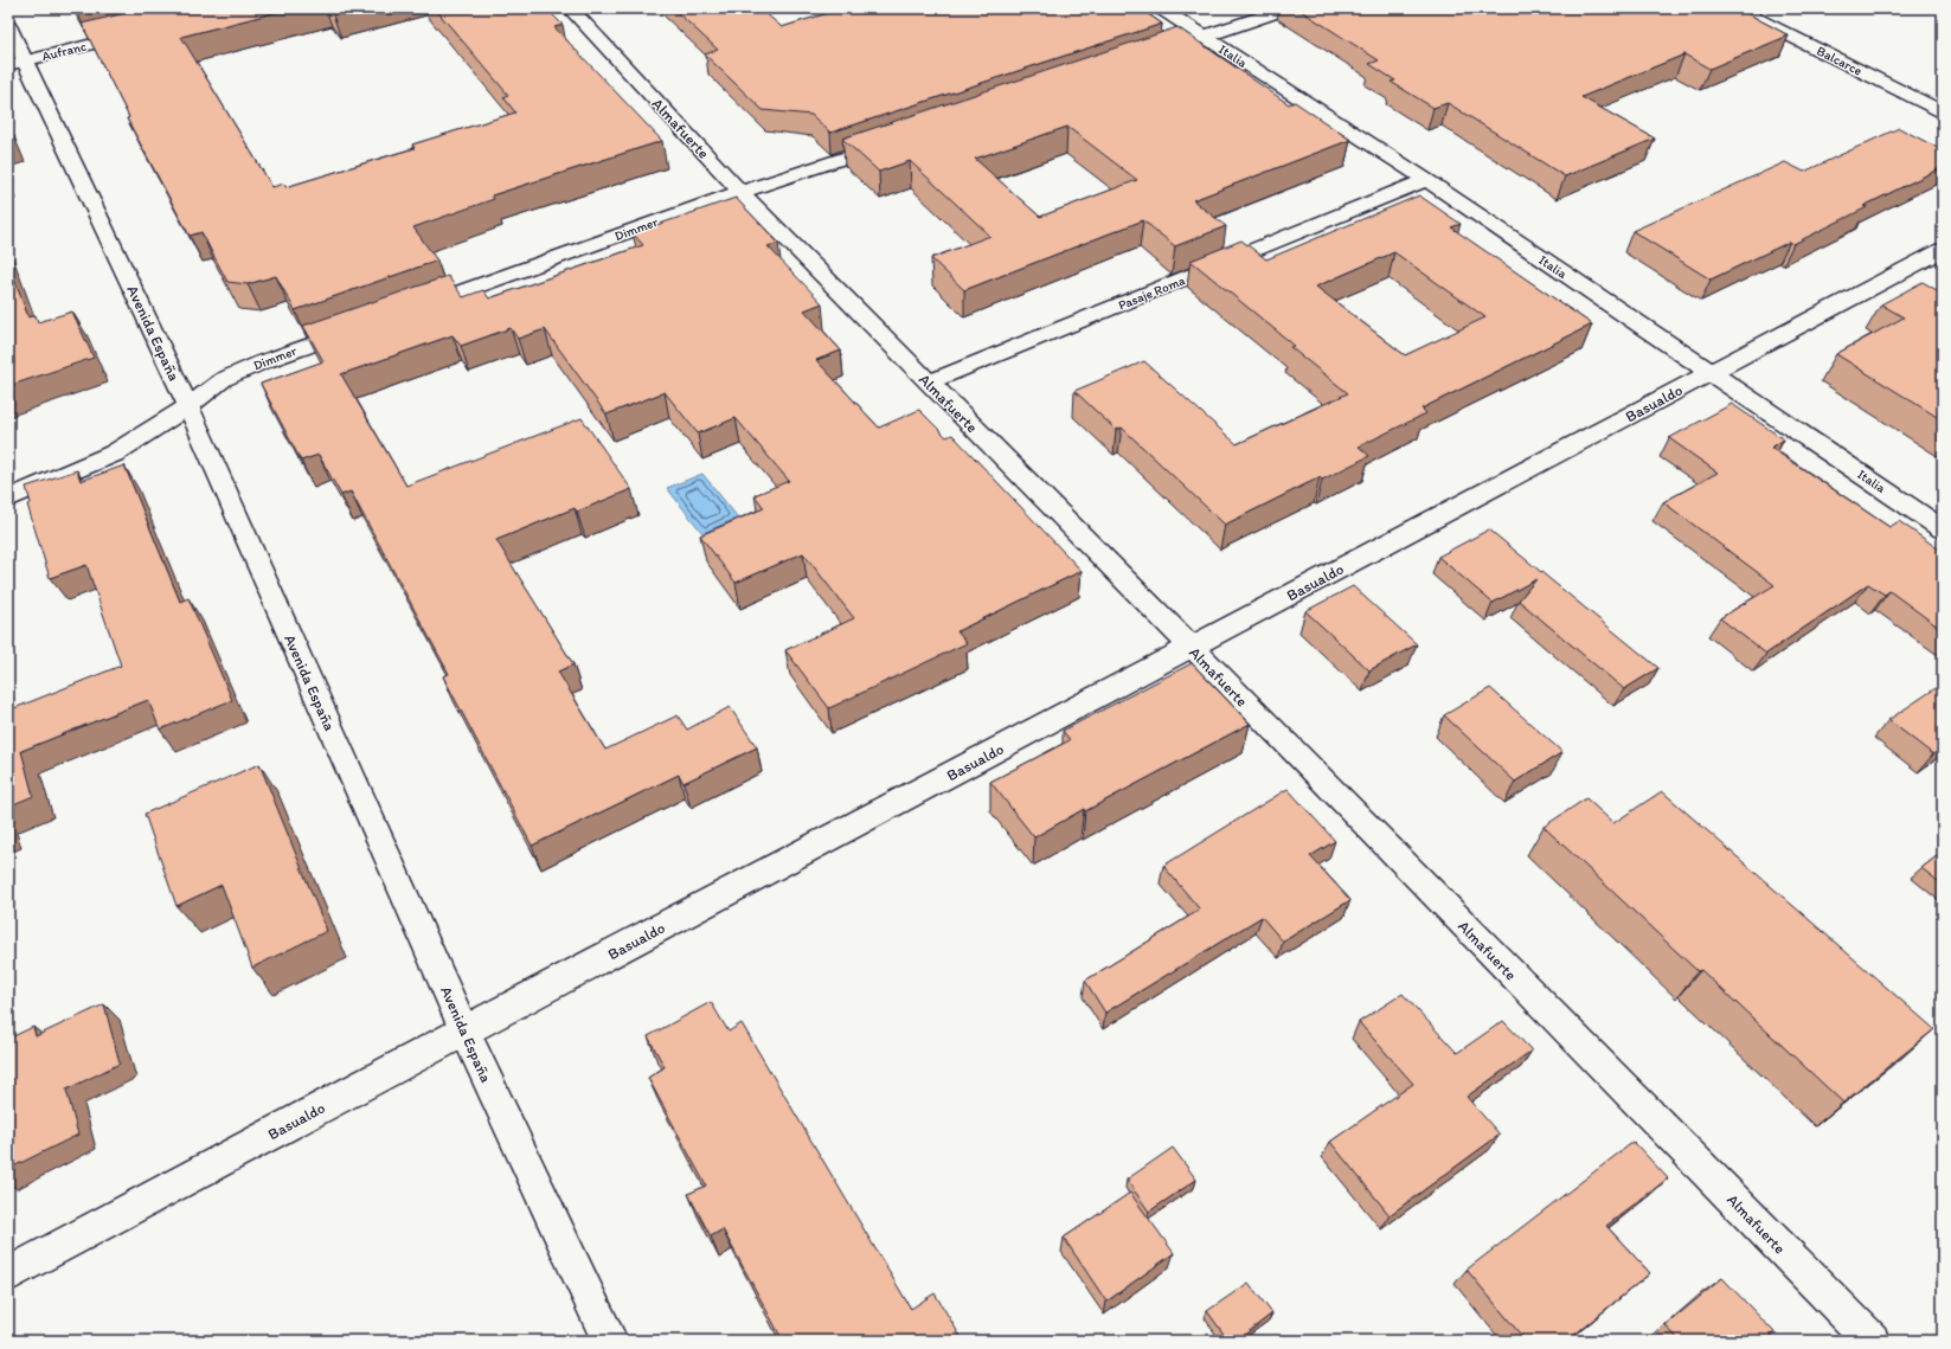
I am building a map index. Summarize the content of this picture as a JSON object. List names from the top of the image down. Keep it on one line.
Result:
{"streets":{"street":["Aufranc","Italia","Balcarce","Almafuerte","Dimmer","Pasaje Roma","Avenida España","Basualdo"]},"crossings":[["Aufranc","Avenida España"],["Italia","Pasaje Roma"],["Italia","Basualdo"],["Almafuerte","Dimmer"],["Almafuerte","Pasaje Roma"],["Almafuerte","Basualdo"],["Dimmer","Avenida España"],["Avenida España","Basualdo"]]}
